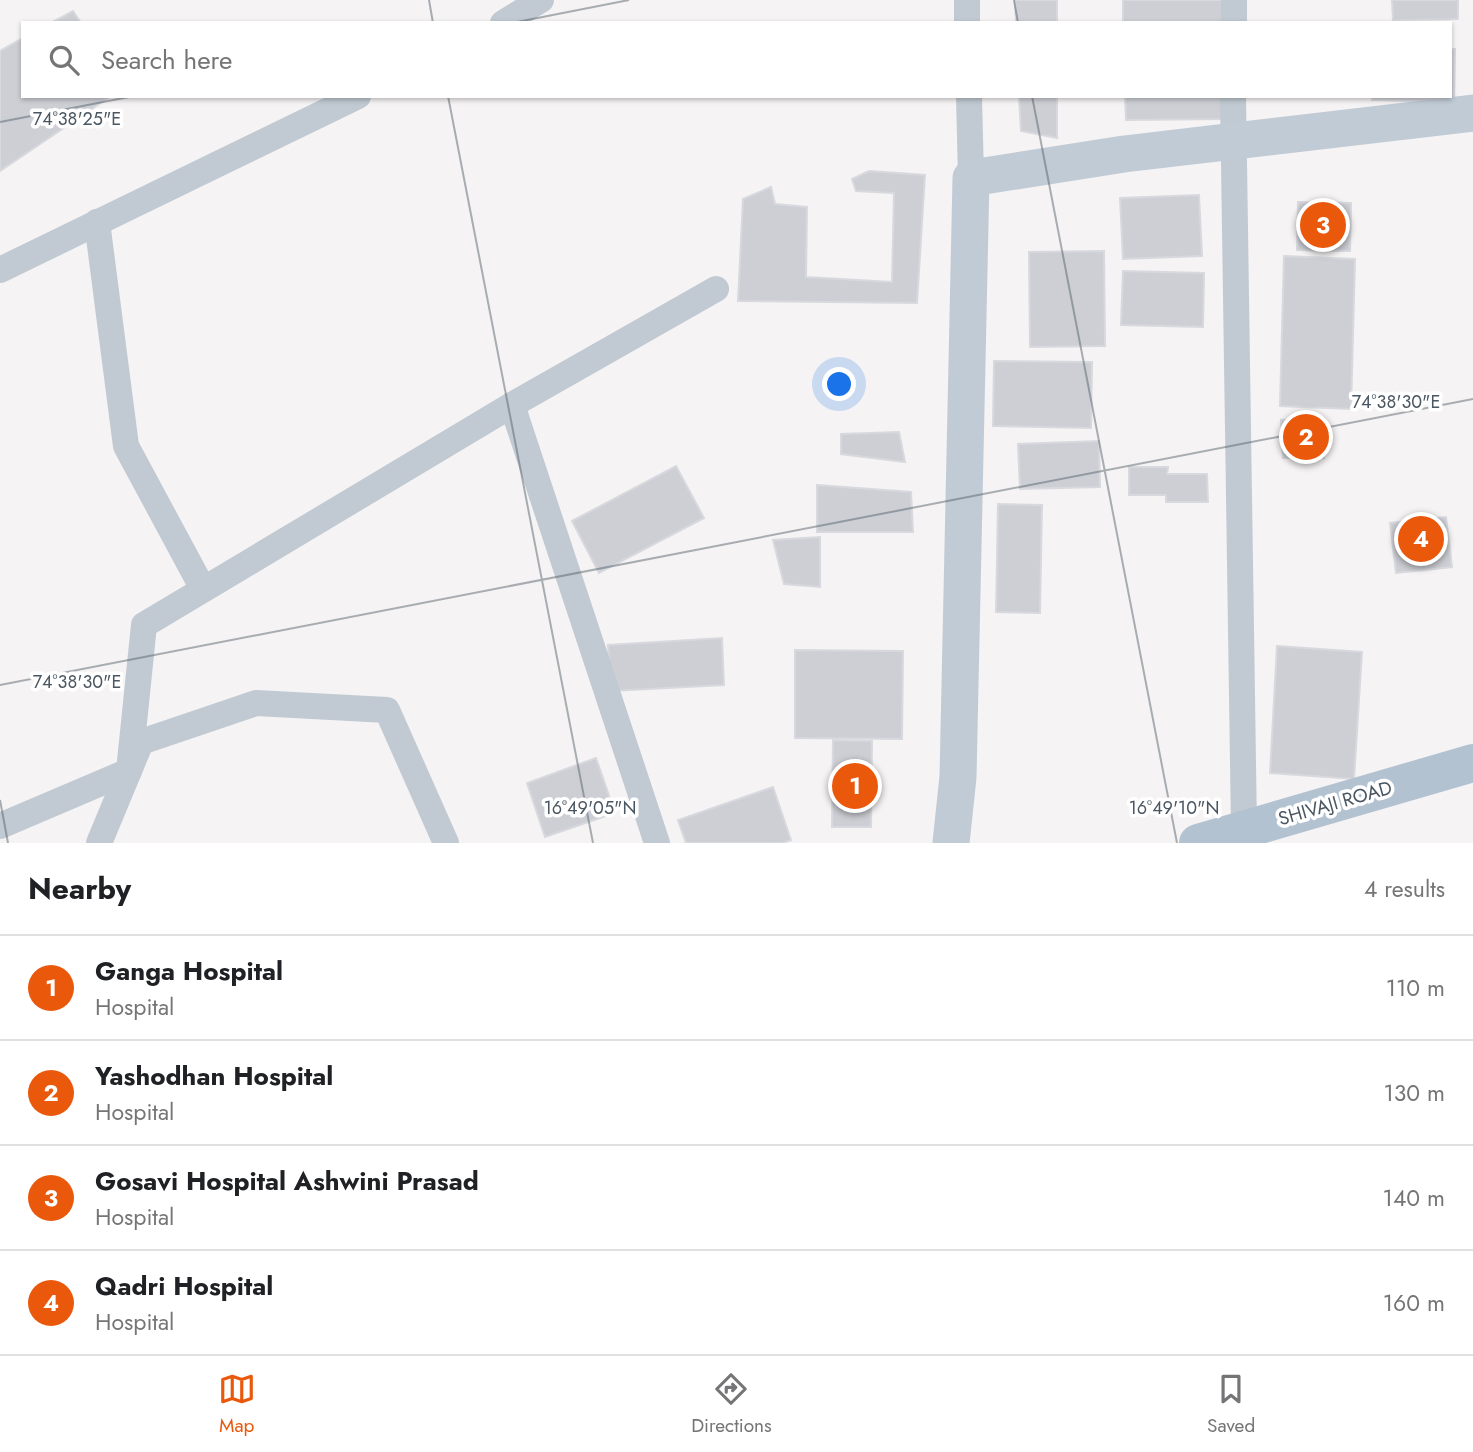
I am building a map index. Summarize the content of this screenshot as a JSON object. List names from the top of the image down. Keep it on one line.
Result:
{"streets":{"main road":["SHIVAJI ROAD"]},"page":{"search":"Search here","pins":["3","2","4","1"],"heading":["Nearby","4 results"],"list":[{"mark":"1","name":"Ganga Hospital","note":"Hospital","value":"110 m"},{"mark":"2","name":"Yashodhan Hospital","note":"Hospital","value":"130 m"},{"mark":"3","name":"Gosavi Hospital Ashwini Prasad","note":"Hospital","value":"140 m"},{"mark":"4","name":"Qadri Hospital","note":"Hospital","value":"160 m"}],"nav":["Map","Directions","Saved"]},"coordinates":["74°38'25\"E","74°38'30\"E","16°49'05\"N","16°49'10\"N"]}
